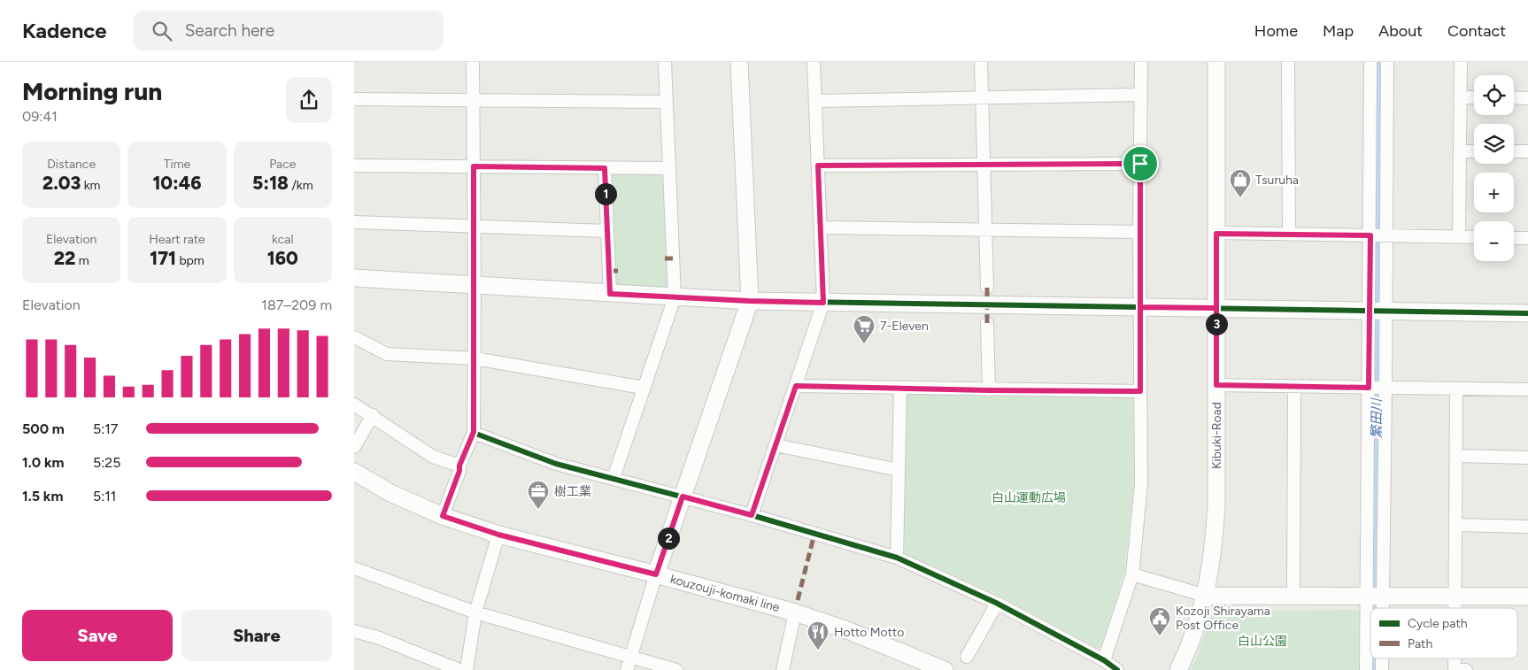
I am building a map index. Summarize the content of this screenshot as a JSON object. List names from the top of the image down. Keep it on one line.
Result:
{"streets":{"street":["Kibuki-Road","kouzouji-komaki line"]},"water":["繁田川"],"parks":["白山運動広場","白山公園"],"places":{"shop":["Tsuruha"],"supermarket":["7-Eleven"],"office":["樹工業"],"public building":["Kozoji Shirayama Post Office"],"restaurant":["Hotto Motto"]},"legend":["Cycle path","Path"],"page":{"header":"Kadence","search":"Search here","nav":["Home","Map","About","Contact"],"heading":["Morning run","09:41"],"map_buttons":["+","−"],"stats":[["Distance","2.03 km"],["Time","10:46"],["Pace","5:18 /km"],["Elevation","22 m"],["Heart rate","171 bpm"],["kcal","160"]],"pins":["1","3","2"],"chart":["Elevation","187–209 m"],"list":[{"name":"500 m","note":"5:17"},{"name":"1.0 km","note":"5:25"},{"name":"1.5 km","note":"5:11"}],"buttons":["Save","Share"]}}
